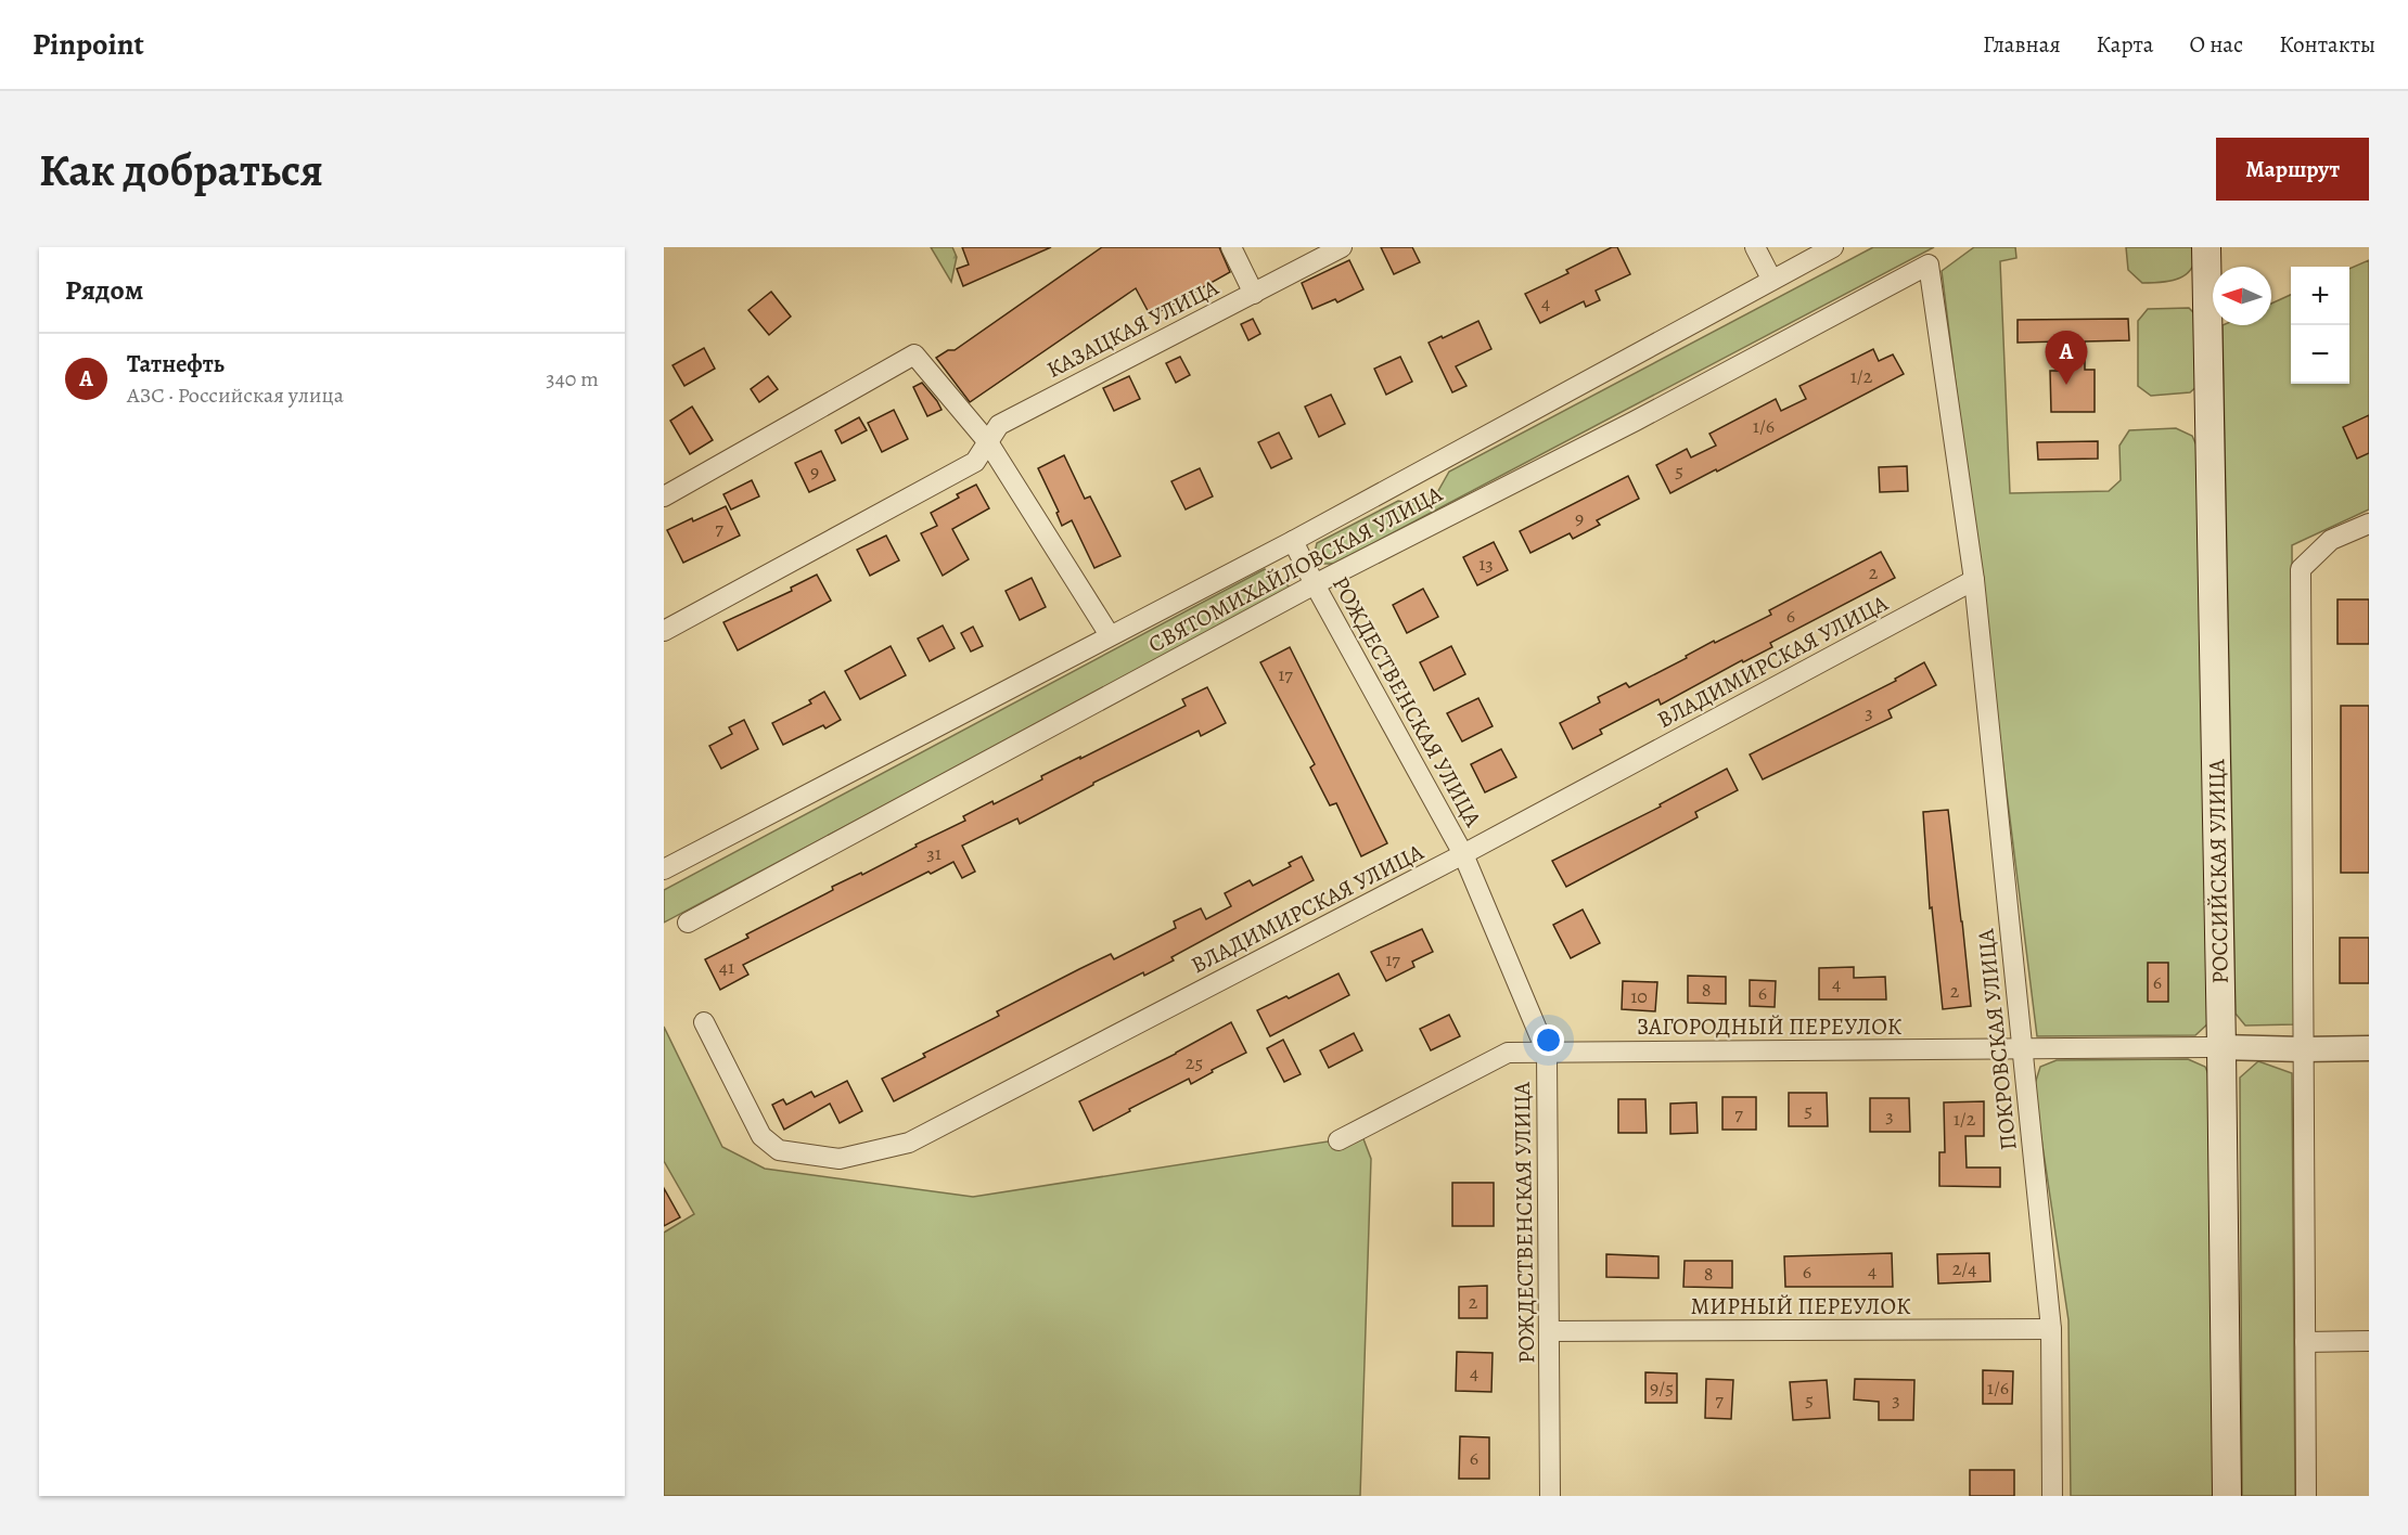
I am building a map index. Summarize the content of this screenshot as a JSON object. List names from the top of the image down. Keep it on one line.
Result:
{"streets":{"main road":["РОССИЙСКАЯ УЛИЦА"],"street":["КАЗАЦКАЯ УЛИЦА","СВЯТОМИХАЙЛОВСКАЯ УЛИЦА","ВЛАДИМИРСКАЯ УЛИЦА","РОЖДЕСТВЕНСКАЯ УЛИЦА","ЗАГОРОДНЫЙ ПЕРЕУЛОК","ПОКРОВСКАЯ УЛИЦА","МИРНЫЙ ПЕРЕУЛОК"]},"crossings":[["СВЯТОМИХАЙЛОВСКАЯ УЛИЦА","РОЖДЕСТВЕНСКАЯ УЛИЦА"],["СВЯТОМИХАЙЛОВСКАЯ УЛИЦА","ПОКРОВСКАЯ УЛИЦА"],["ВЛАДИМИРСКАЯ УЛИЦА","РОЖДЕСТВЕНСКАЯ УЛИЦА"],["ВЛАДИМИРСКАЯ УЛИЦА","ПОКРОВСКАЯ УЛИЦА"],["РОЖДЕСТВЕНСКАЯ УЛИЦА","ЗАГОРОДНЫЙ ПЕРЕУЛОК"],["РОЖДЕСТВЕНСКАЯ УЛИЦА","МИРНЫЙ ПЕРЕУЛОК"],["РОССИЙСКАЯ УЛИЦА","ЗАГОРОДНЫЙ ПЕРЕУЛОК"],["ЗАГОРОДНЫЙ ПЕРЕУЛОК","ПОКРОВСКАЯ УЛИЦА"],["ПОКРОВСКАЯ УЛИЦА","МИРНЫЙ ПЕРЕУЛОК"]],"house_numbers":["4","1/2","1/6","5","9","9","7","13","2","6","17","3","31","17","41","6","4","8","2","6","10","25","5","7","3","1/2","2/4","4","6","8","2","4","9/5","1/6","7","5","3","6"],"north":"left","page":{"header":"Pinpoint","nav":["Главная","Карта","О нас","Контакты"],"buttons":"Маршрут","title":"Как добраться","heading":"Рядом","map_buttons":["+","−"],"pins":"A","list":[{"mark":"A","name":"Татнефть","note":"АЗС · Российская улица","value":"340 m"}]}}
